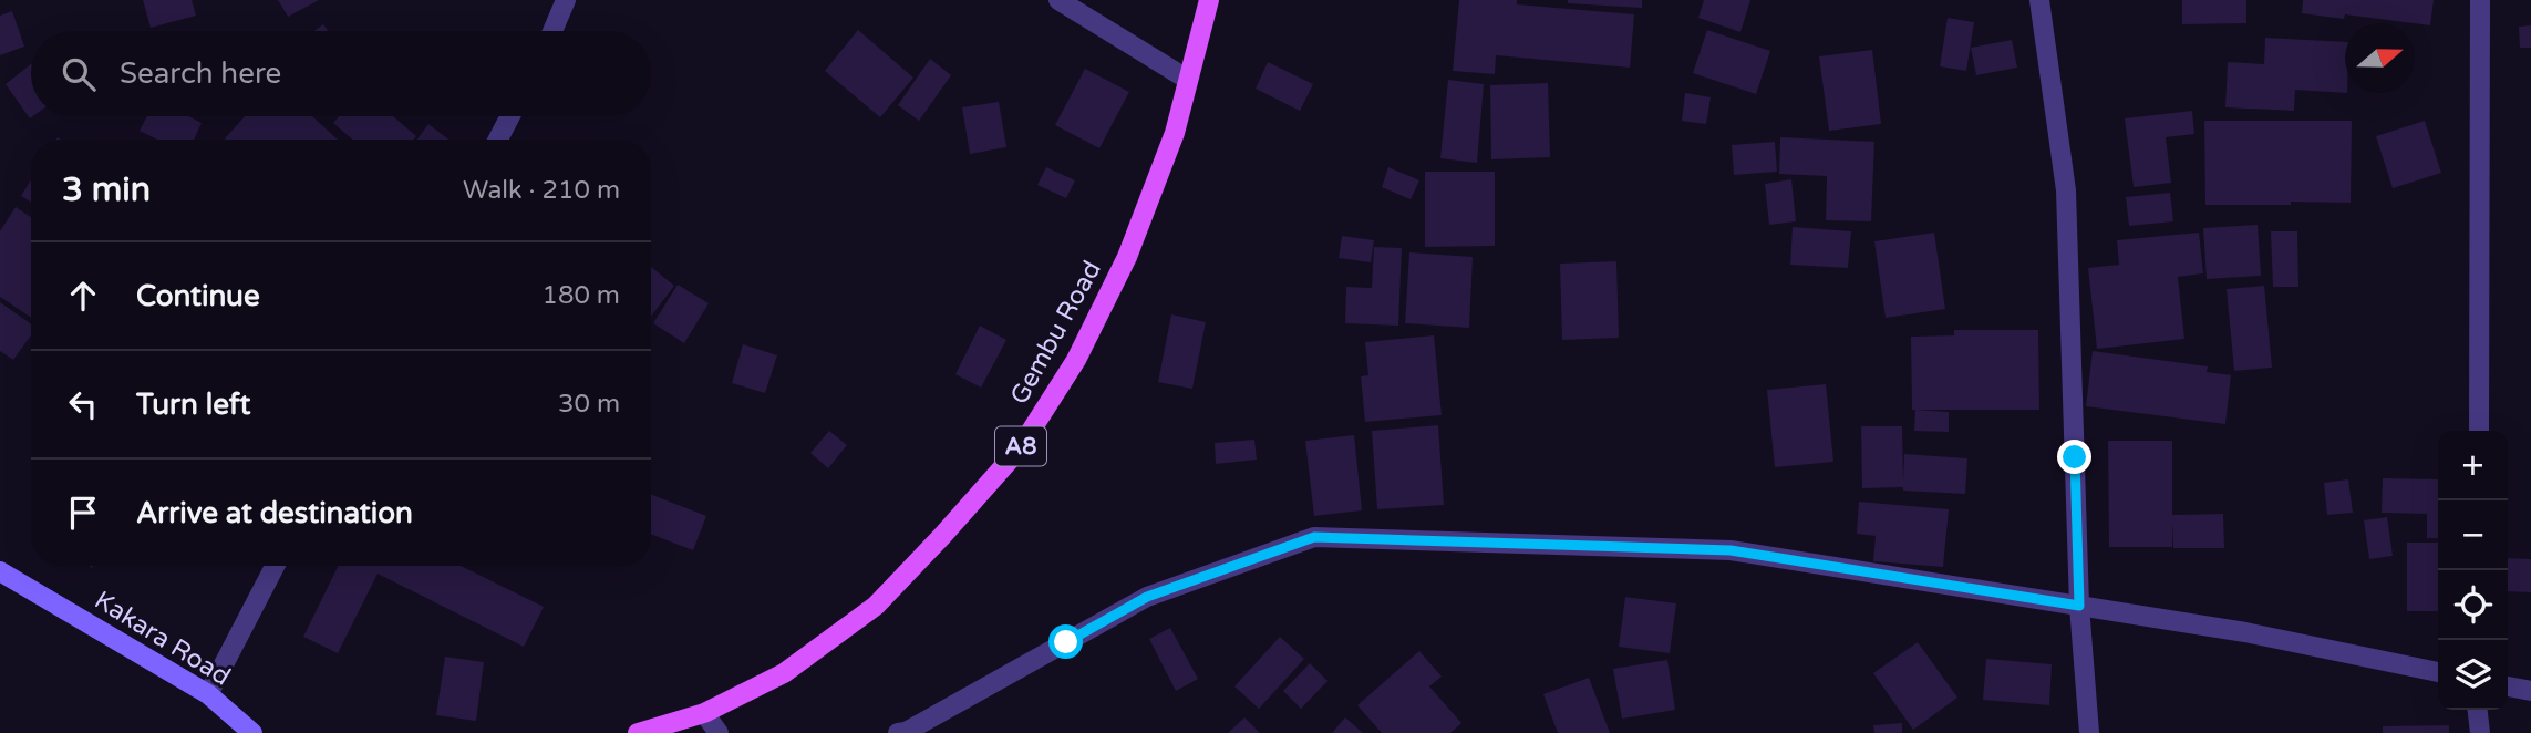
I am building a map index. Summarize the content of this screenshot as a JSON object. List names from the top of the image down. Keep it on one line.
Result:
{"streets":{"main road":["Gembu Road","A8"],"street":["Kakara Road"]},"north":"right","page":{"search":"Search here","heading":["3 min","Walk · 210 m"],"list":[["Continue","180 m"],["Turn left","30 m"],"Arrive at destination"],"map_buttons":["+","−"]}}
